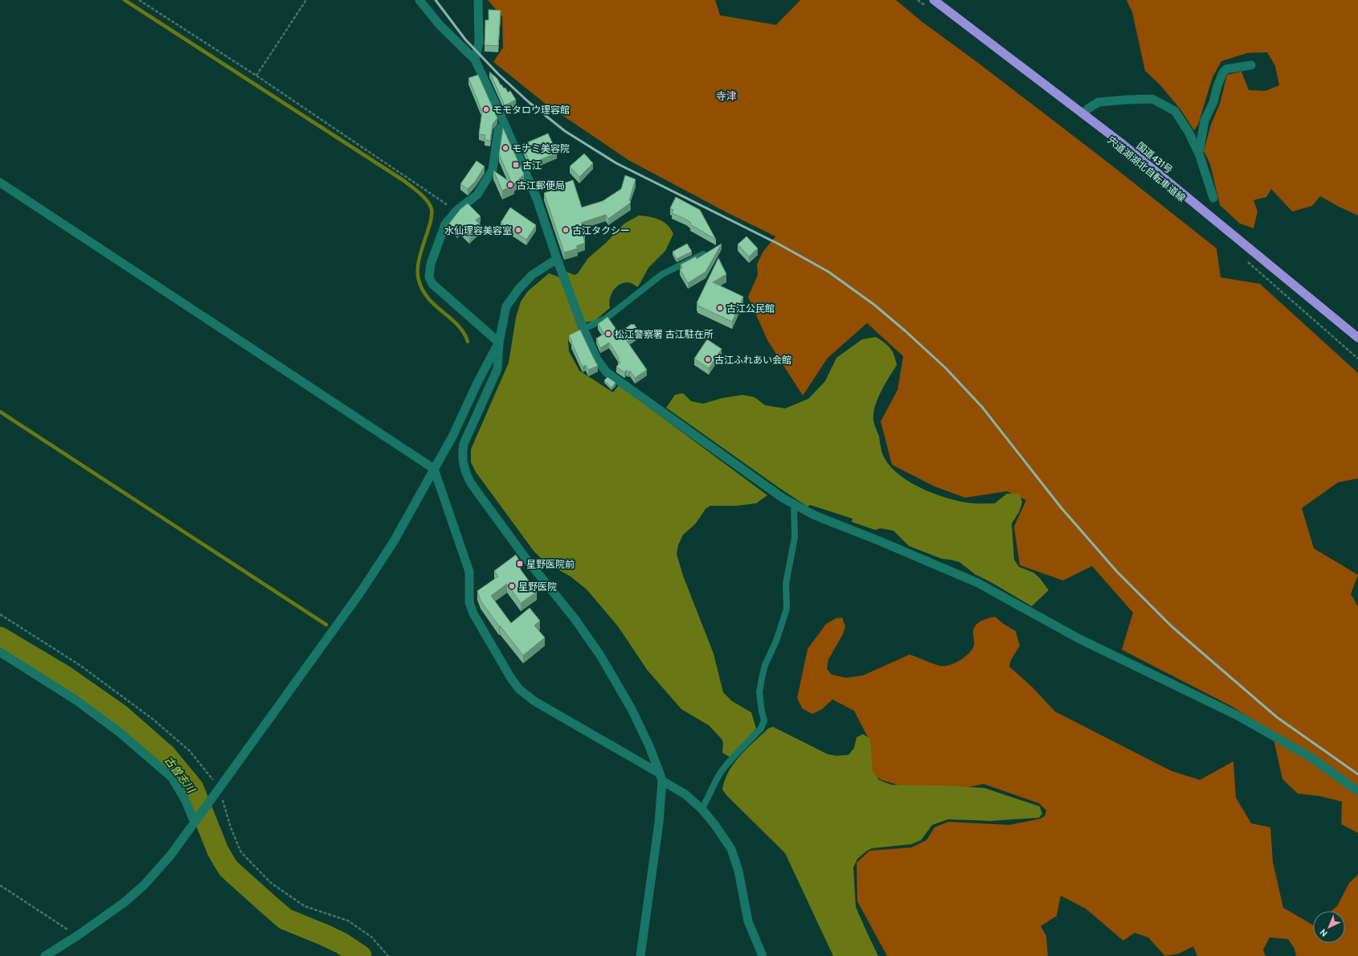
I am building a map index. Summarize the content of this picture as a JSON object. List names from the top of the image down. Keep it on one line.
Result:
{"streets":{"highway":["国道431号"]},"districts":["寺津"],"water":["古曽志川"],"places":{"other":["モモタロウ理容館","モナミ美容院","古江郵便局","水仙理容美容室","古江タクシー","古江公民館","松江警察署 古江駐在所","古江ふれあい会館","星野医院"],"transit":["古江","星野医院前"]},"north":"bottom left"}
